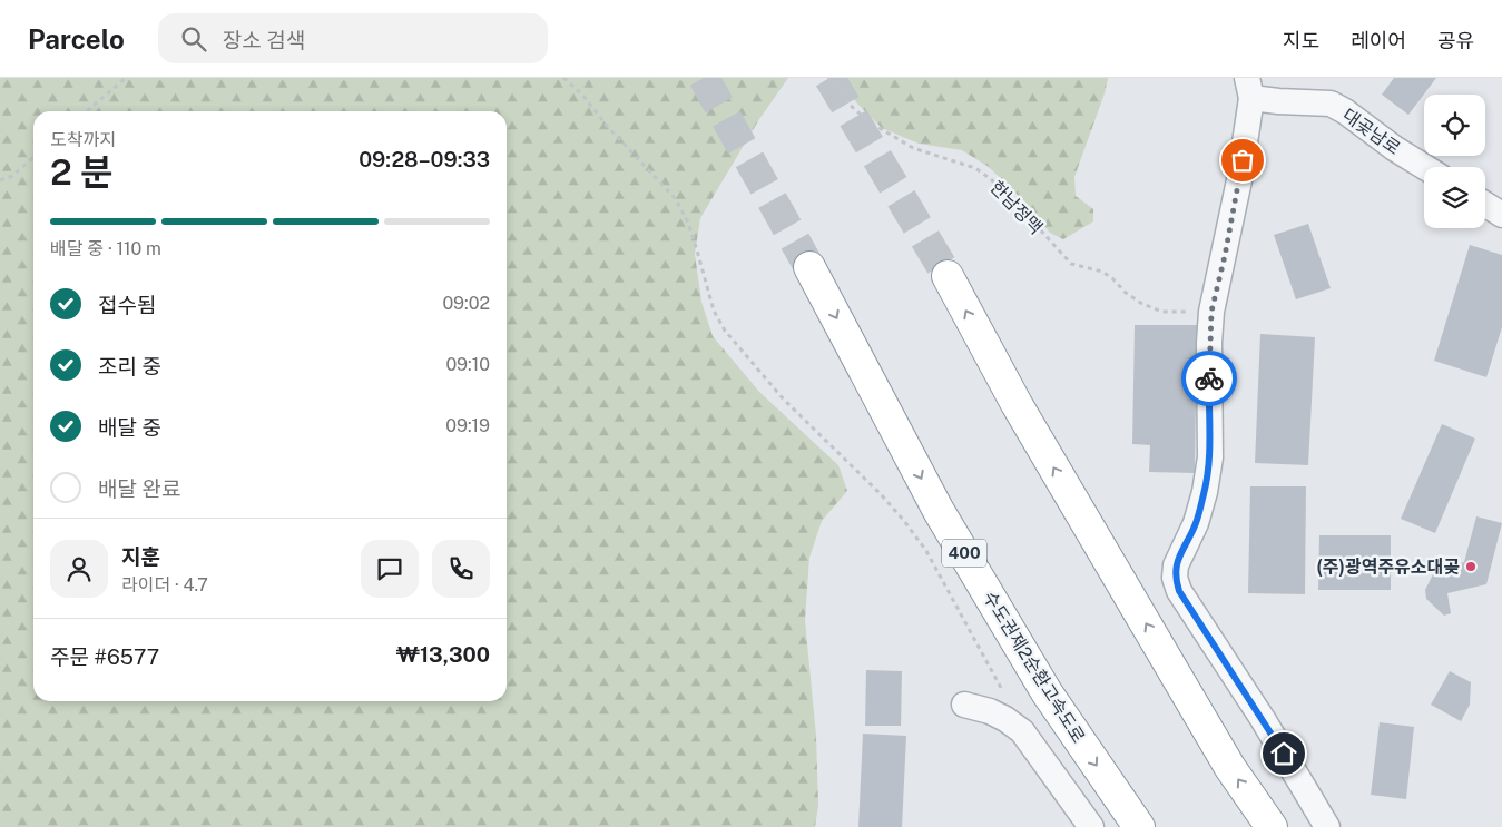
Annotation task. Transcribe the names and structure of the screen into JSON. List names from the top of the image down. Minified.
{"streets":{"highway":["400","수도권제2순환고속도로"],"lane":["대곶남로"],"path":["한남정맥"]},"places":["(주)광역주유소대곶"],"page":{"header":"Parcelo","search":"장소 검색","nav":["지도","레이어","공유"],"heading":["2 분","도착까지","09:28–09:33"],"panel":["지훈","라이더 · 4.7","주문 #6577","₩13,300"],"bar":"배달 중 · 110 m","list":[["접수됨","09:02"],["조리 중","09:10"],["배달 중","09:19"],"배달 완료"]}}
